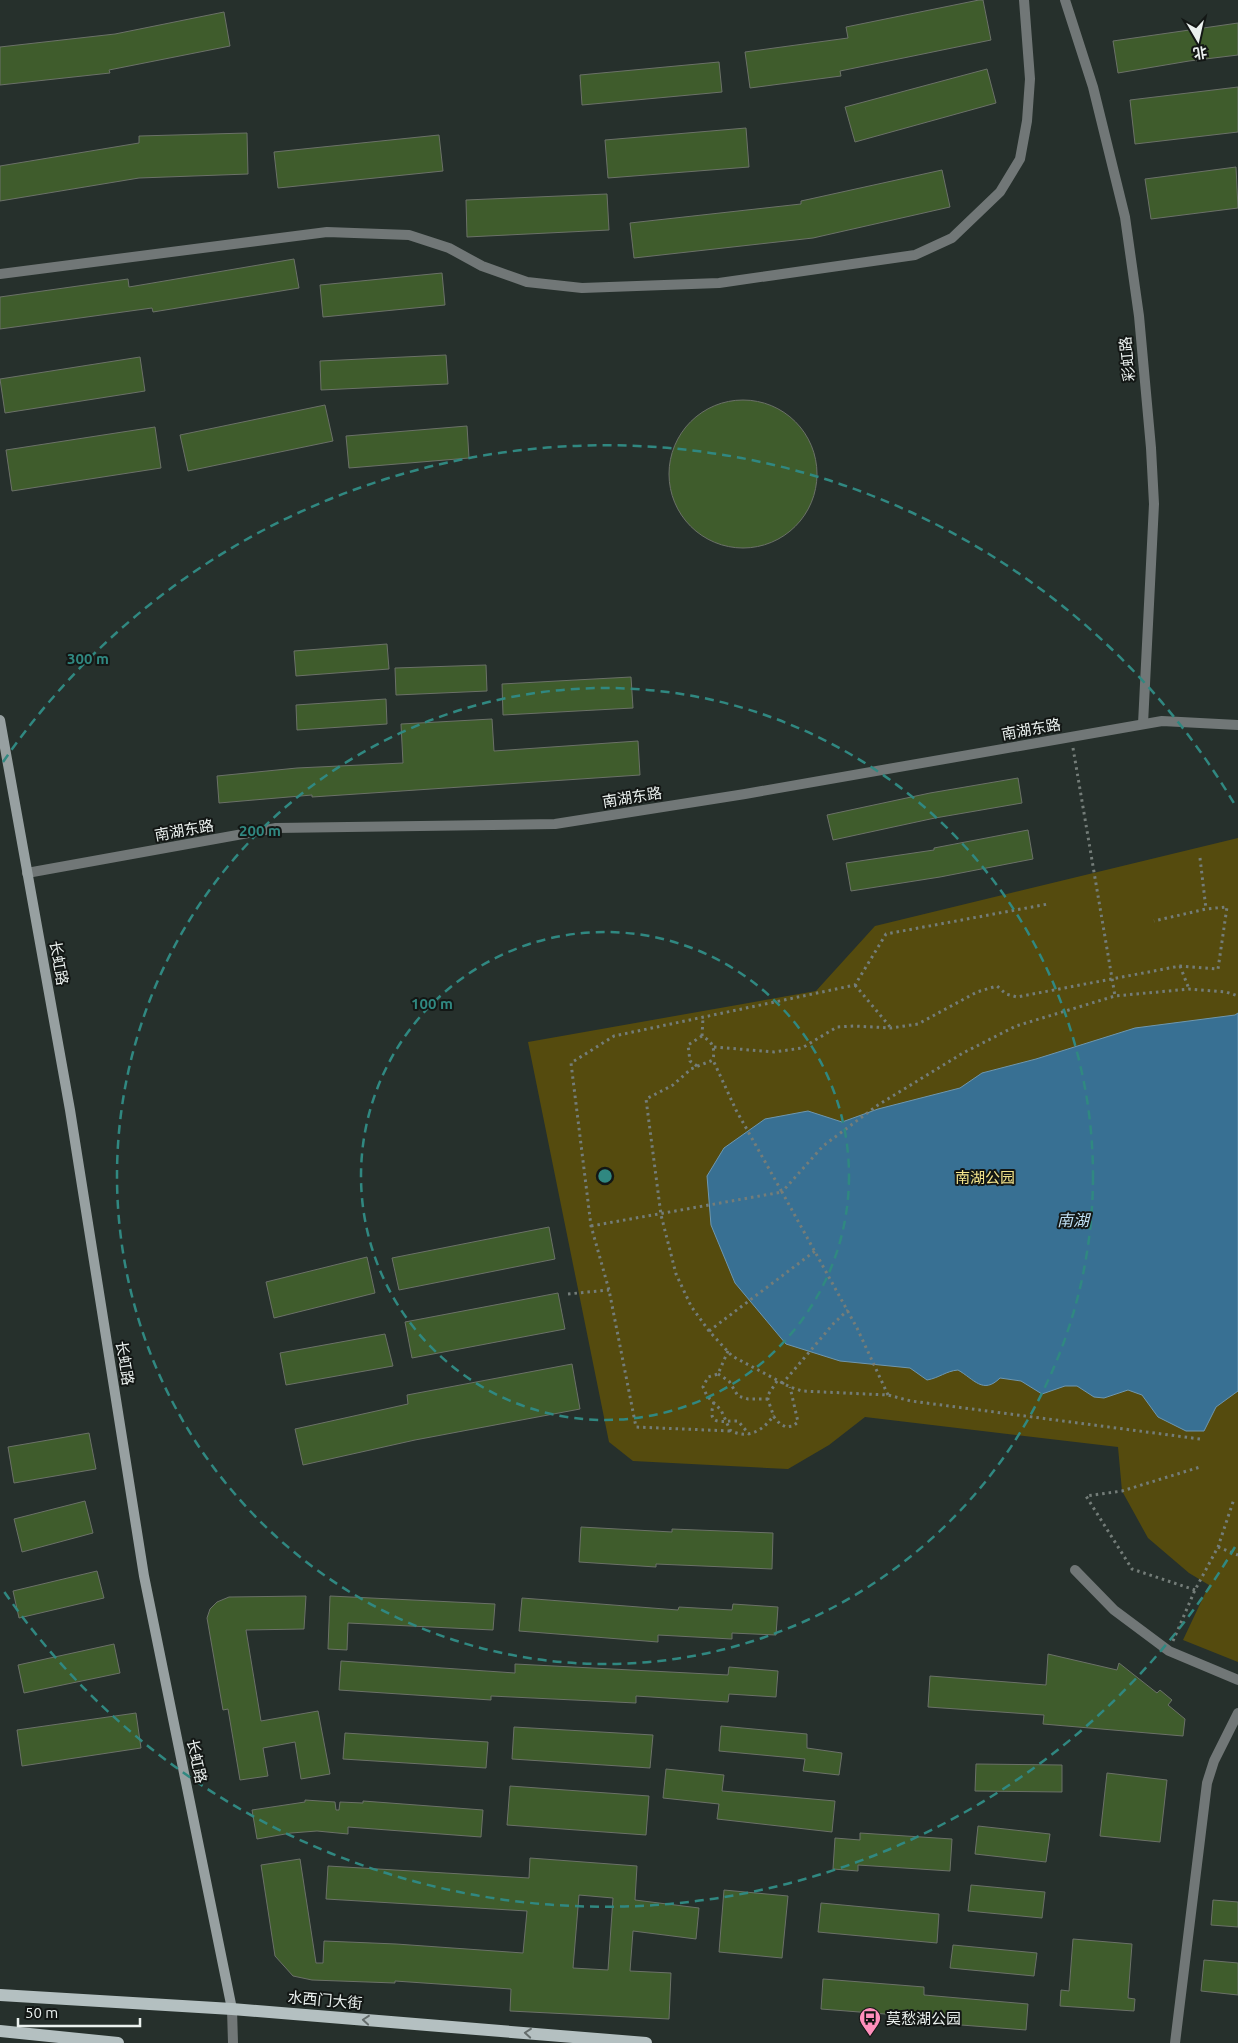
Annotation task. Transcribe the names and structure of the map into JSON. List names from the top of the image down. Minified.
{"streets":{"main road":["长虹路","水西门大街"],"street":["彩虹路","南湖东路"]},"crossings":[["彩虹路","南湖东路"],["南湖东路","长虹路"],["长虹路","水西门大街"]],"one_way":["水西门大街"],"water":["南湖"],"parks":["南湖公园"],"places":{"bus stop":["莫愁湖公园"]},"scale_bar":"50 m","north":"bottom","rings":["300 m","200 m","100 m"]}
